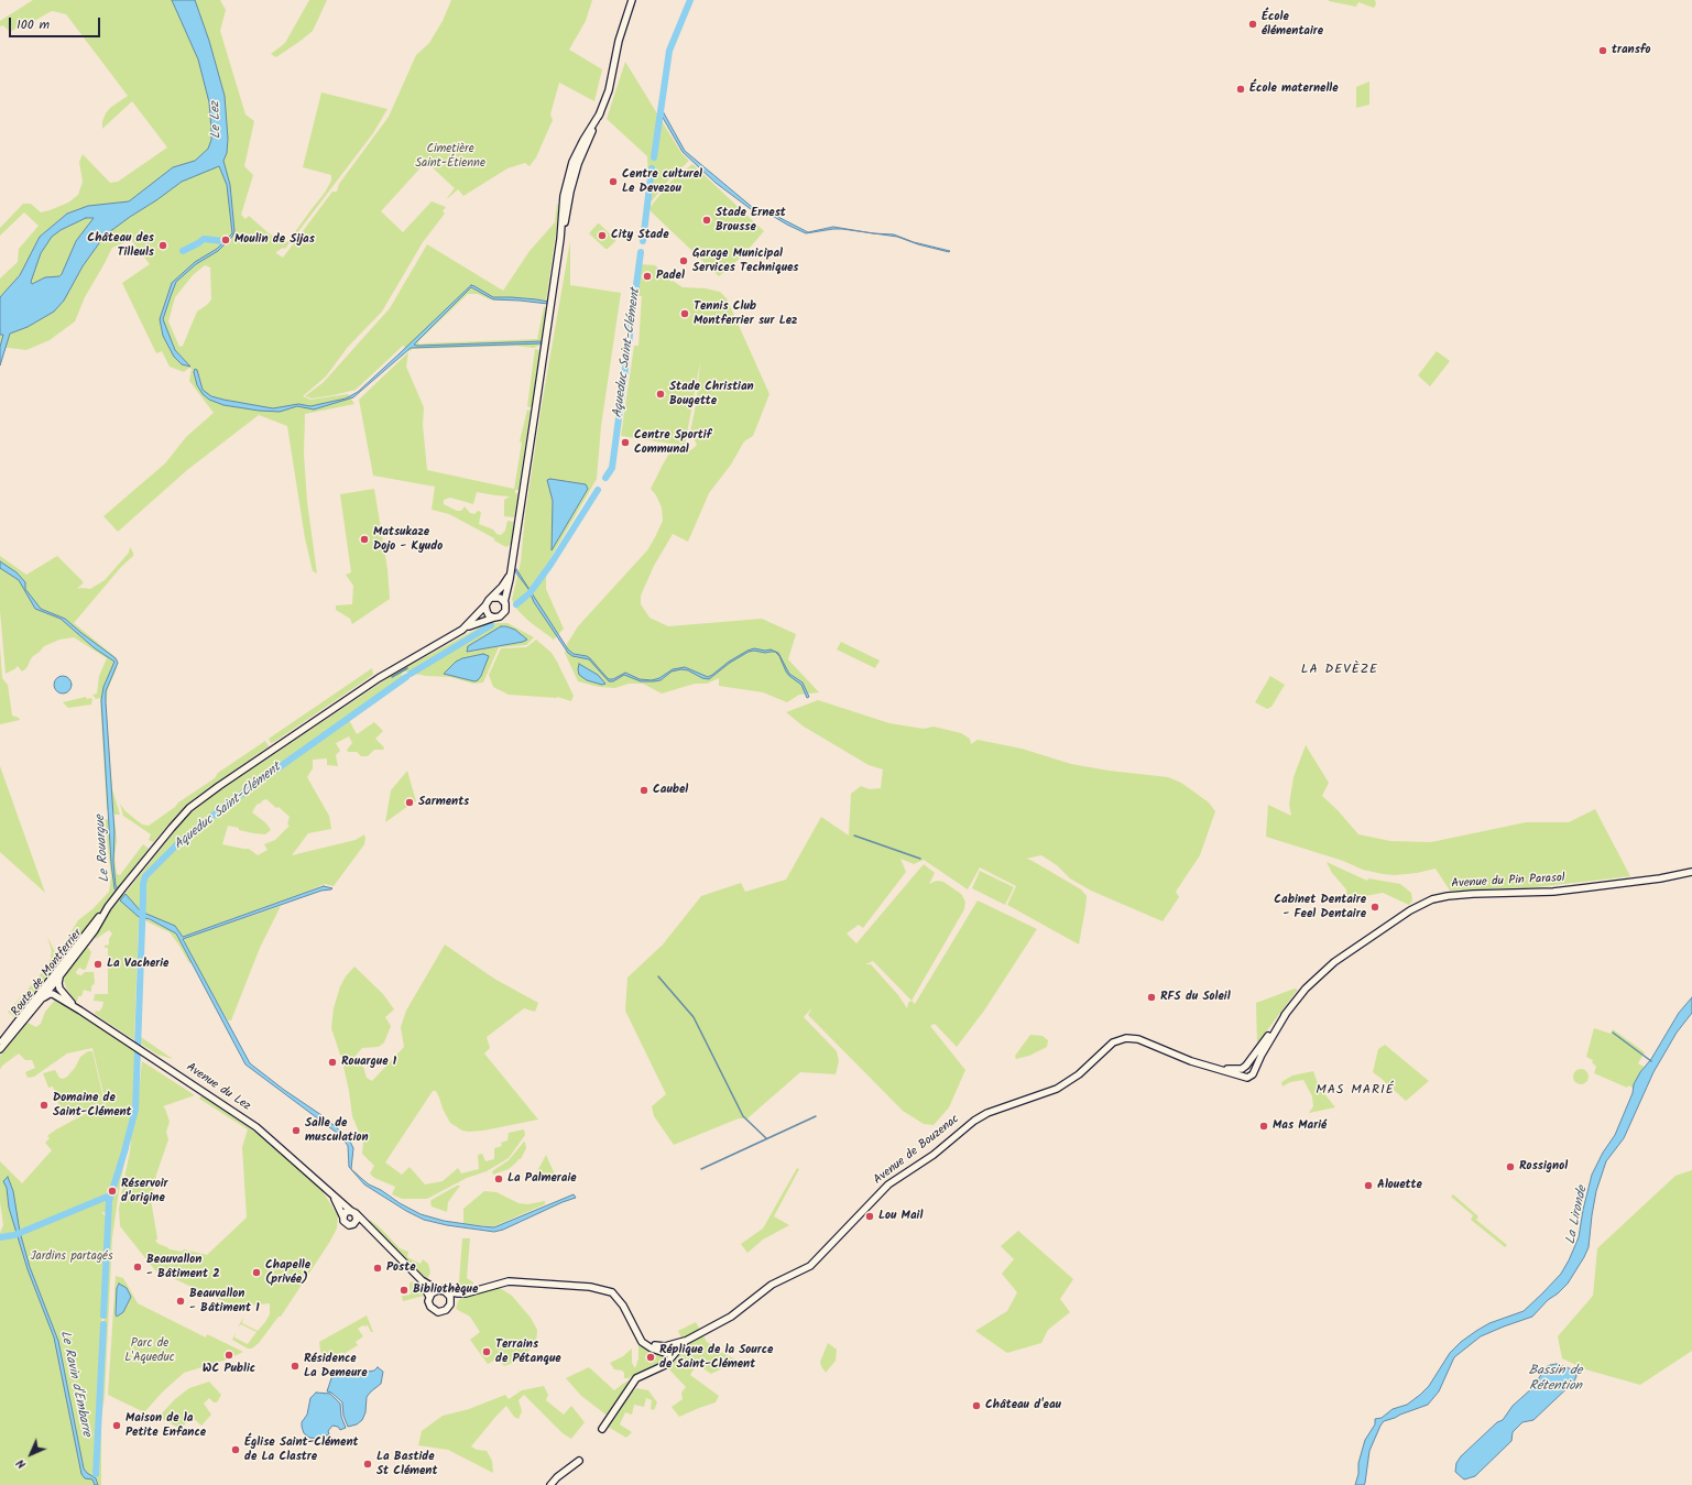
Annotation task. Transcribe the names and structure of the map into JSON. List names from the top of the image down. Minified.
{"streets":{"street":["Avenue du Pin Parasol","Route de Montferrier","Avenue du Lez","Avenue de Bouzenac"]},"crossings":[["Avenue du Pin Parasol","Avenue de Bouzenac"],["Route de Montferrier","Avenue du Lez"]],"districts":["LA DEVÈZE","MAS MARIÉ"],"water":["Le Lez","Aqueduc Saint-Clément","Le Rouargue","La Lironde","Bassin de Rétention","Le Ravin d'Embarre"],"parks":["Cimetière Saint-Étienne","Jardins partagés","Parc de L'Aqueduc"],"places":["École élémentaire","transfo","École maternelle","Centre culturel Le Devezou","Stade Ernest Brousse","City Stade","Moulin de Sijas","Château des Tilleuls","Garage Municipal Services Techniques","Padel","Tennis Club Montferrier sur Lez","Stade Christian Bougette","Centre Sportif Communal","Matsukaze Dojo - Kyudo","Caubel","Sarments","Cabinet Dentaire - Feel Dentaire","La Vacherie","RFS du Soleil","Rouargue 1","Domaine de Saint-Clément","Mas Marié","Salle de musculation","Rossignol","La Palmeraie","Alouette","Réservoir d'origine","Lou Mail","Beauvallon - Bâtiment 2","Poste","Chapelle (privée)","Bibliothèque","Beauvallon - Bâtiment 1","Terrains de Pétanque","WC Public","Réplique de la Source de Saint-Clément","Résidence La Demeure","Château d'eau","Maison de la Petite Enfance","Église Saint-Clément de La Clastre","La Bastide St Clément"],"scale_bar":"100 m","north":"bottom left"}
